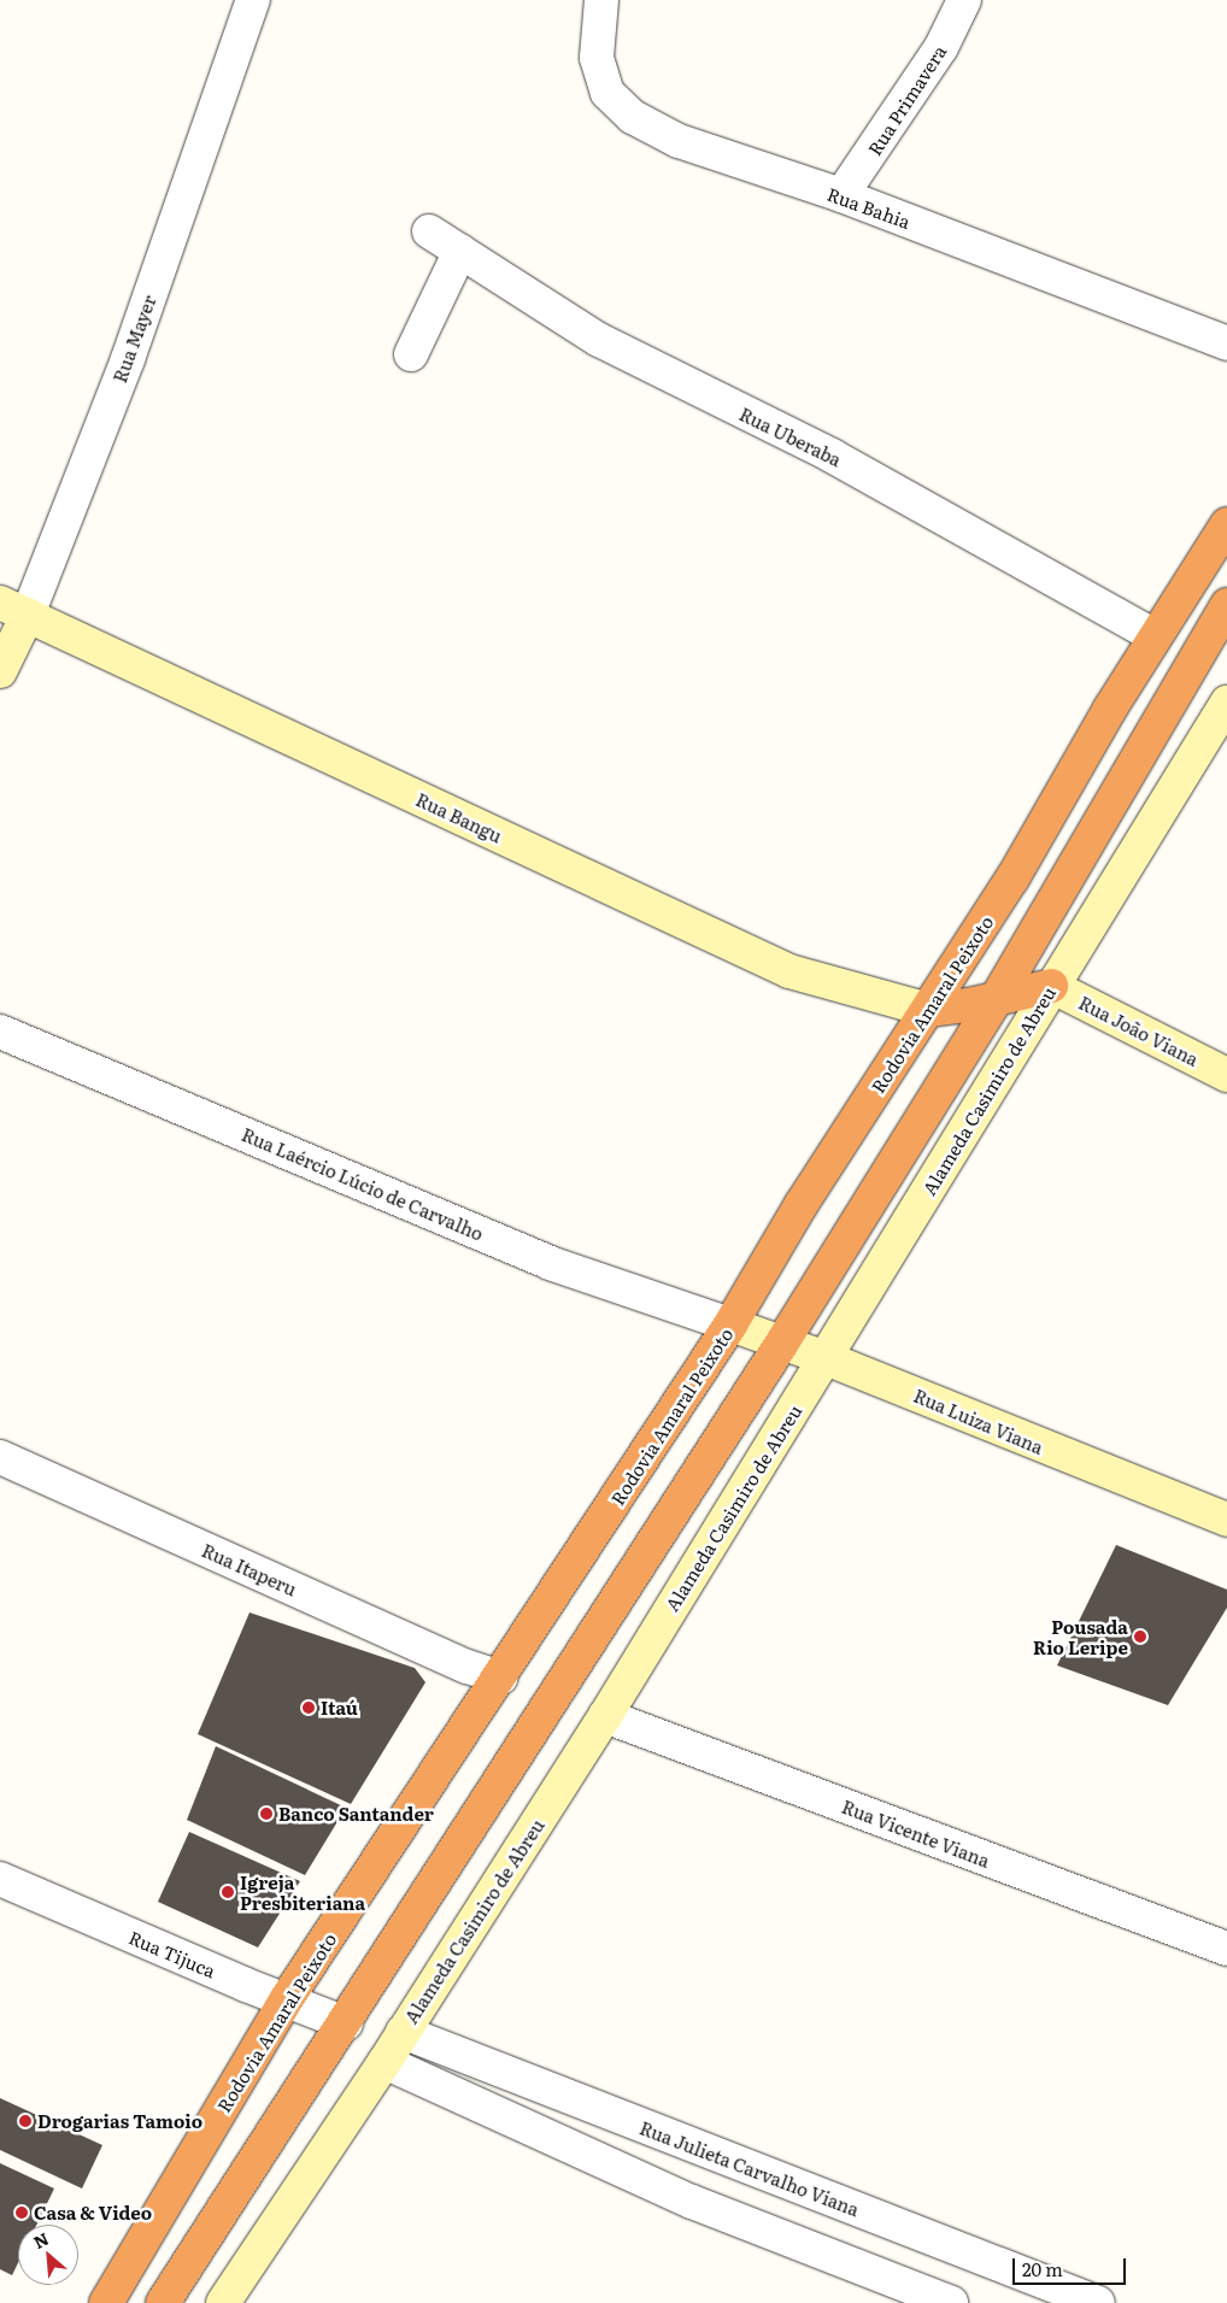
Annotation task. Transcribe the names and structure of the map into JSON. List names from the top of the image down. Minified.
{"streets":{"highway":["Rodovia Amaral Peixoto"],"main road":["Rua Mayer","Rua Bangu","Rua João Viana","Alameda Casimiro de Abreu","Rua Luiza Viana"],"street":["Rua Primavera","Rua Bahia","Rua Uberaba","Rua Laércio Lúcio de Carvalho","Rua Itaperu","Rua Vicente Viana","Rua Tijuca","Rua Julieta Carvalho Viana"]},"crossings":[["Rua Primavera","Rua Bahia"],["Rua Mayer","Rua Bangu"],["Rua Uberaba","Rodovia Amaral Peixoto"],["Rua Bangu","Rodovia Amaral Peixoto"],["Rodovia Amaral Peixoto","Rua Laércio Lúcio de Carvalho"],["Rodovia Amaral Peixoto","Rua Luiza Viana"],["Rodovia Amaral Peixoto","Rua Itaperu"],["Rodovia Amaral Peixoto","Rua Tijuca"],["Rua João Viana","Alameda Casimiro de Abreu"],["Alameda Casimiro de Abreu","Rua Luiza Viana"],["Alameda Casimiro de Abreu","Rua Vicente Viana"],["Alameda Casimiro de Abreu","Rua Julieta Carvalho Viana"],["Rua Laércio Lúcio de Carvalho","Rua Luiza Viana"]],"places":["Pousada Rio Leripe","Itaú","Banco Santander","Igreja Presbiteriana","Drogarias Tamoio","Casa & Video"],"scale_bar":"20 m","north":"top left"}
